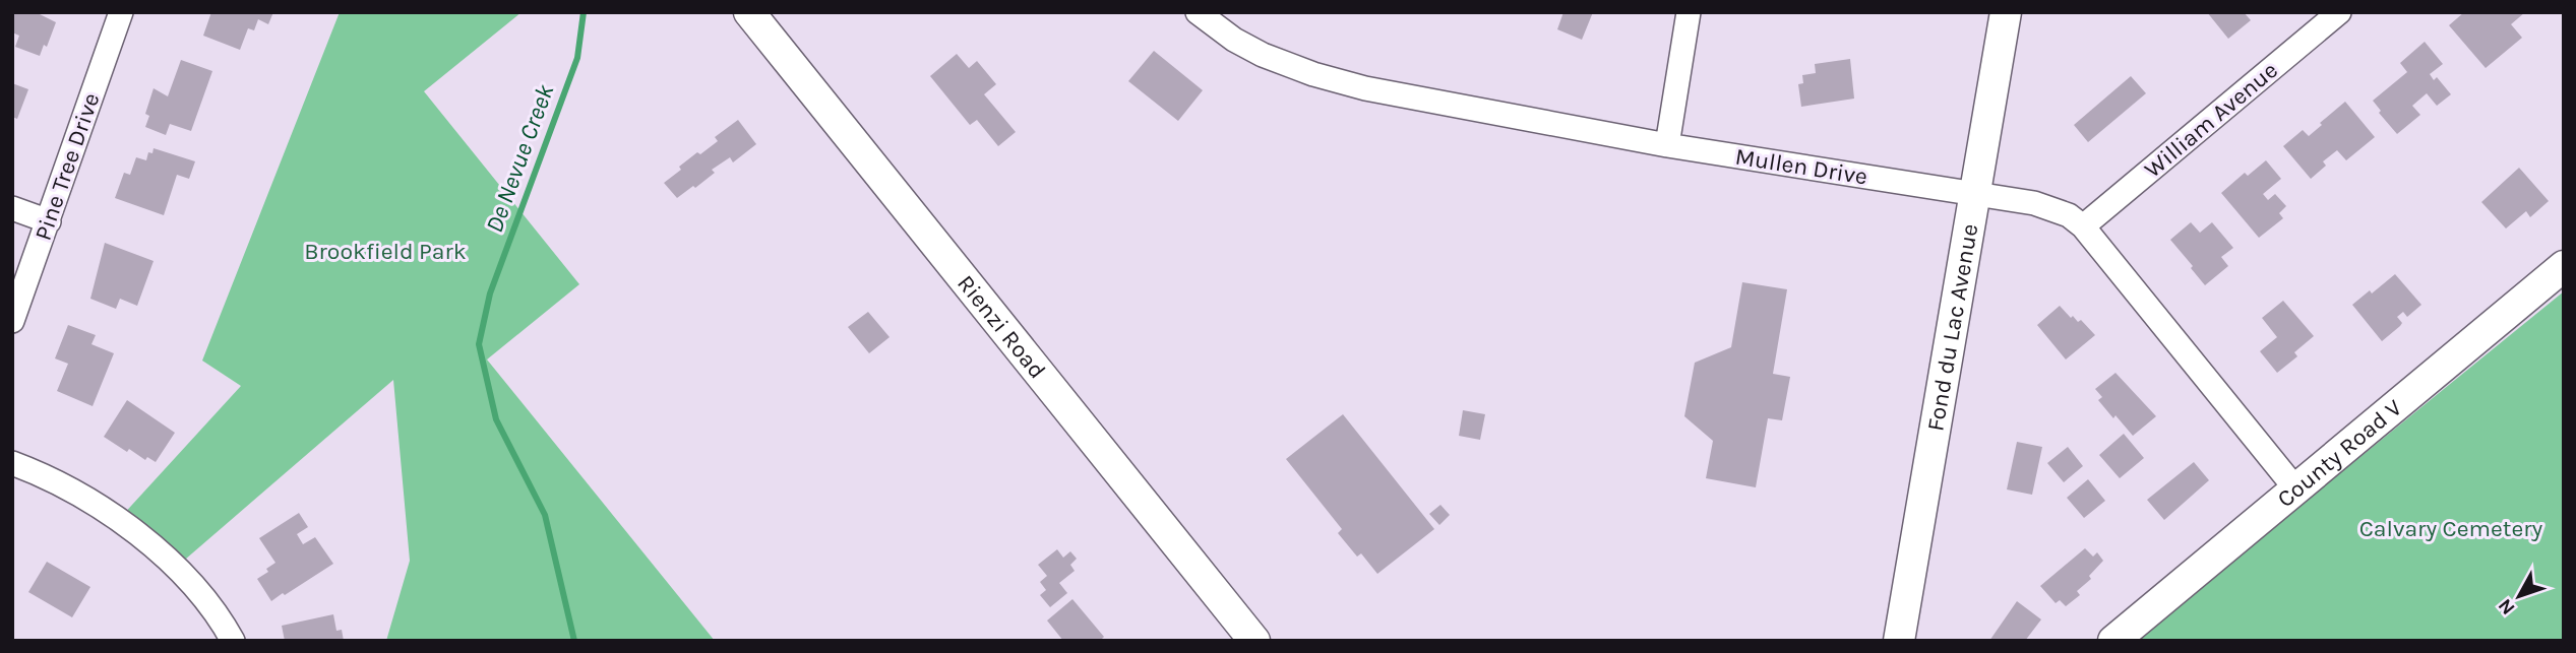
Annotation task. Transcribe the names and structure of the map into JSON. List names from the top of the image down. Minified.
{"streets":{"main road":["Fond du Lac Avenue","Rienzi Road","County Road V"],"street":["William Avenue","Pine Tree Drive","Mullen Drive"]},"crossings":[["William Avenue","Mullen Drive"],["Mullen Drive","Fond du Lac Avenue"],["Mullen Drive","County Road V"]],"water":["De Nevue Creek"],"parks":["Brookfield Park","Calvary Cemetery"],"north":"bottom left"}
